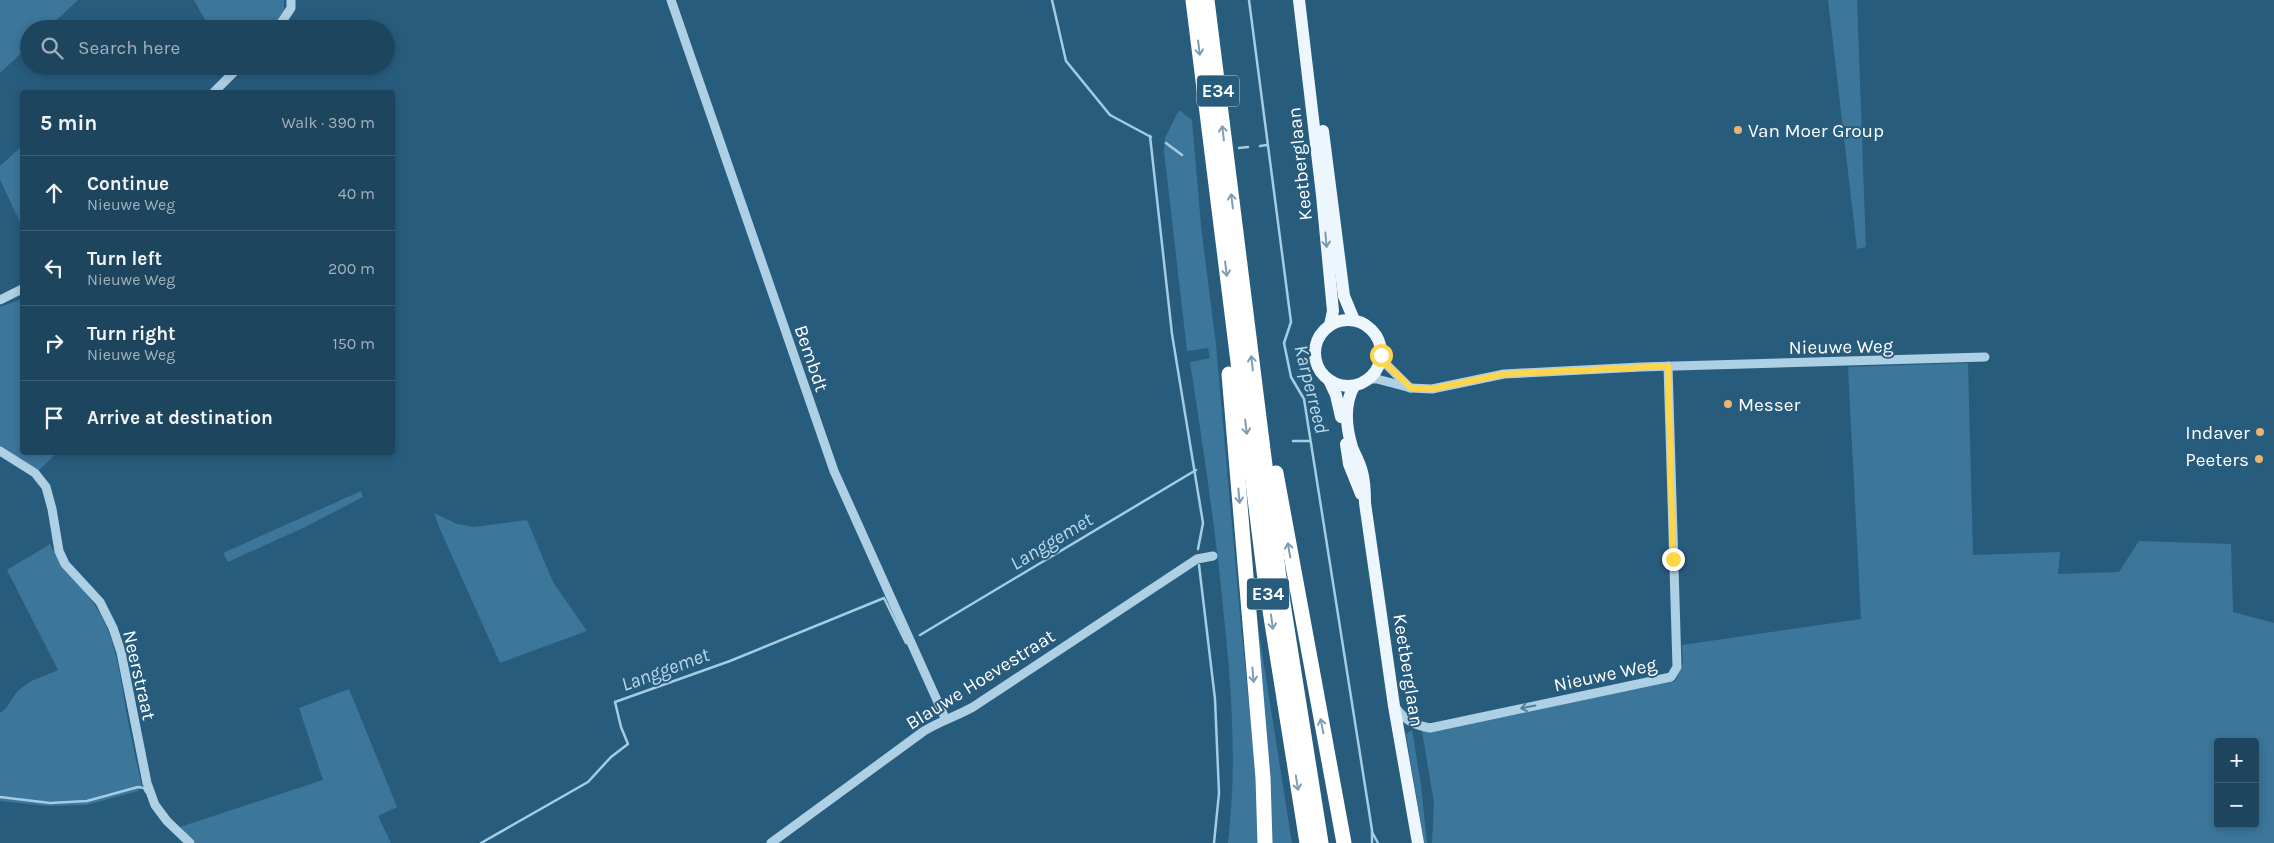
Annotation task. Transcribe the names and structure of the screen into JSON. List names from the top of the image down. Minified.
{"streets":{"highway":["E34"],"main road":["Keetberglaan"],"street":["Nieuwe Weg","Bembdt","Neerstraat","Blauwe Hoevestraat"]},"crossings":[["Keetberglaan","Nieuwe Weg"],["Bembdt","Blauwe Hoevestraat"]],"water":["Karperreed","Langgemet"],"places":["Van Moer Group","Messer","Indaver","Peeters"],"page":{"search":"Search here","heading":["5 min","Walk · 390 m"],"list":[["Continue","Nieuwe Weg","40 m"],["Turn left","Nieuwe Weg","200 m"],["Turn right","Nieuwe Weg","150 m"],"Arrive at destination"],"map_buttons":["+","−"]}}
